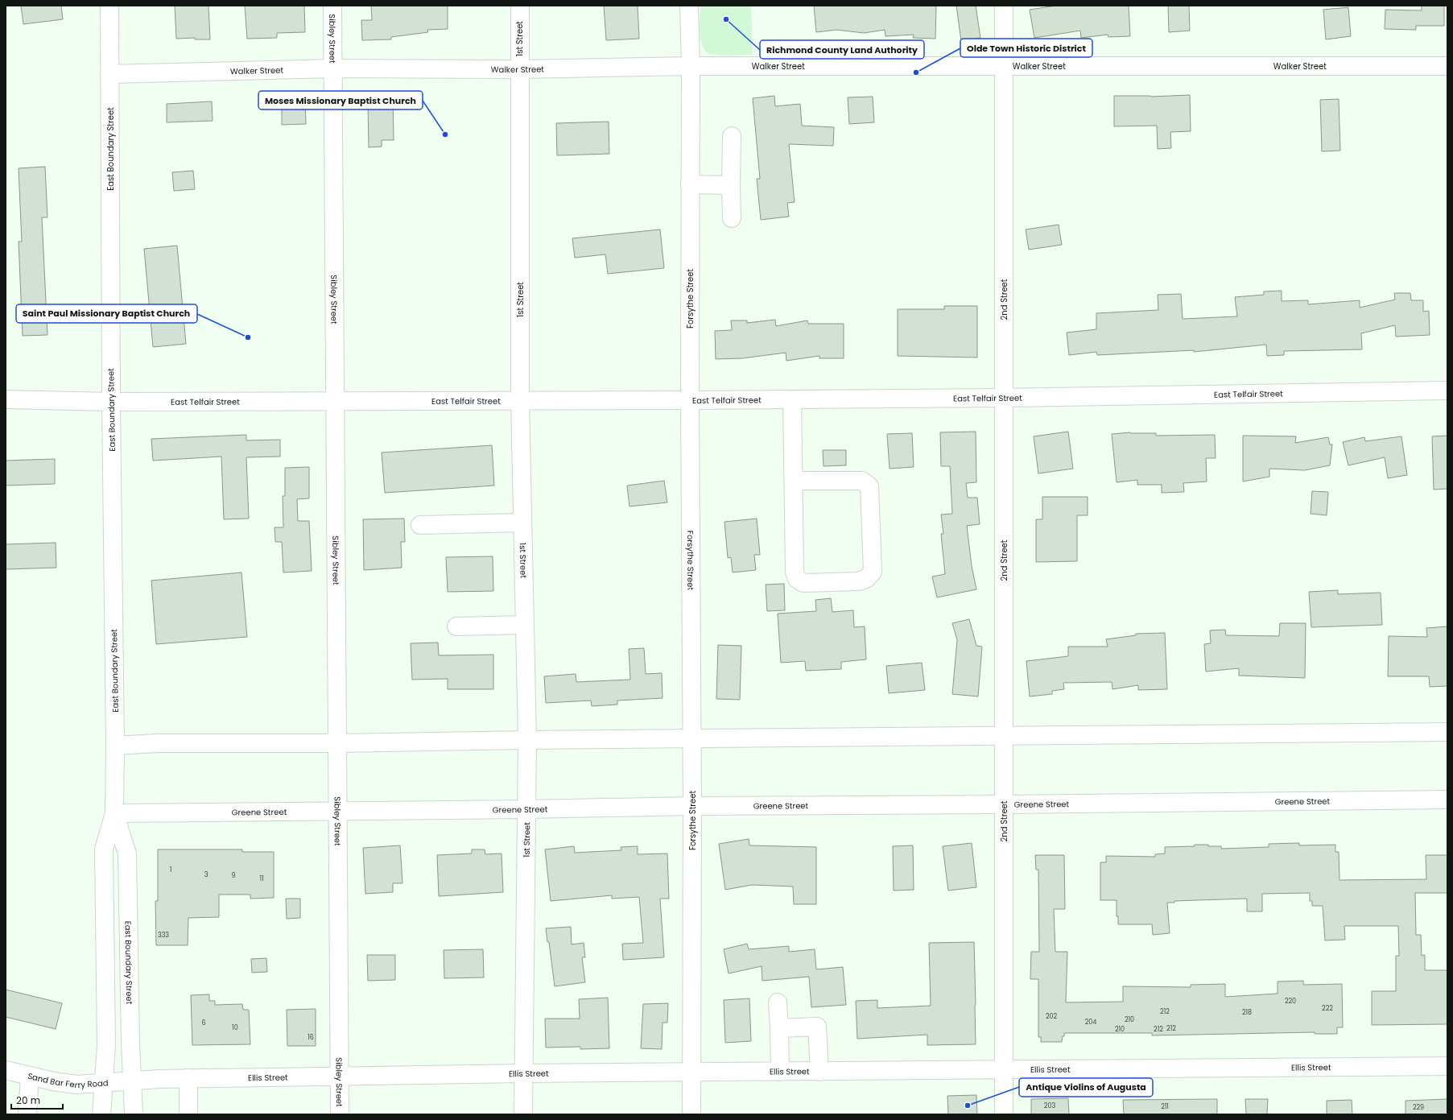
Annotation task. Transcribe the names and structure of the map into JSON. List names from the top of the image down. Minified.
{"streets":{"street":["Sibley Street","1st Street","Walker Street","East Boundary Street","Forsythe Street","2nd Street","East Telfair Street","Greene Street","Ellis Street","Sand Bar Ferry Road"]},"crossings":[["Sibley Street","Walker Street"],["Sibley Street","East Telfair Street"],["Sibley Street","Greene Street"],["Sibley Street","Ellis Street"],["1st Street","Walker Street"],["1st Street","East Telfair Street"],["1st Street","Greene Street"],["1st Street","Ellis Street"],["Walker Street","East Boundary Street"],["Walker Street","Forsythe Street"],["Walker Street","2nd Street"],["East Boundary Street","East Telfair Street"],["East Boundary Street","Greene Street"],["East Boundary Street","Ellis Street"],["East Boundary Street","Sand Bar Ferry Road"],["Forsythe Street","East Telfair Street"],["Forsythe Street","Greene Street"],["Forsythe Street","Ellis Street"],["2nd Street","East Telfair Street"],["2nd Street","Greene Street"],["2nd Street","Ellis Street"],["Ellis Street","Sand Bar Ferry Road"]],"places":["Richmond County Land Authority","Olde Town Historic District","Moses Missionary Baptist Church","Saint Paul Missionary Baptist Church","Antique Violins of Augusta"],"house_numbers":["1","3","9","11","333","220","222","212","218","202","210","204","6","10","212","210","212","16","203","211","229"],"scale_bar":"20 m"}
